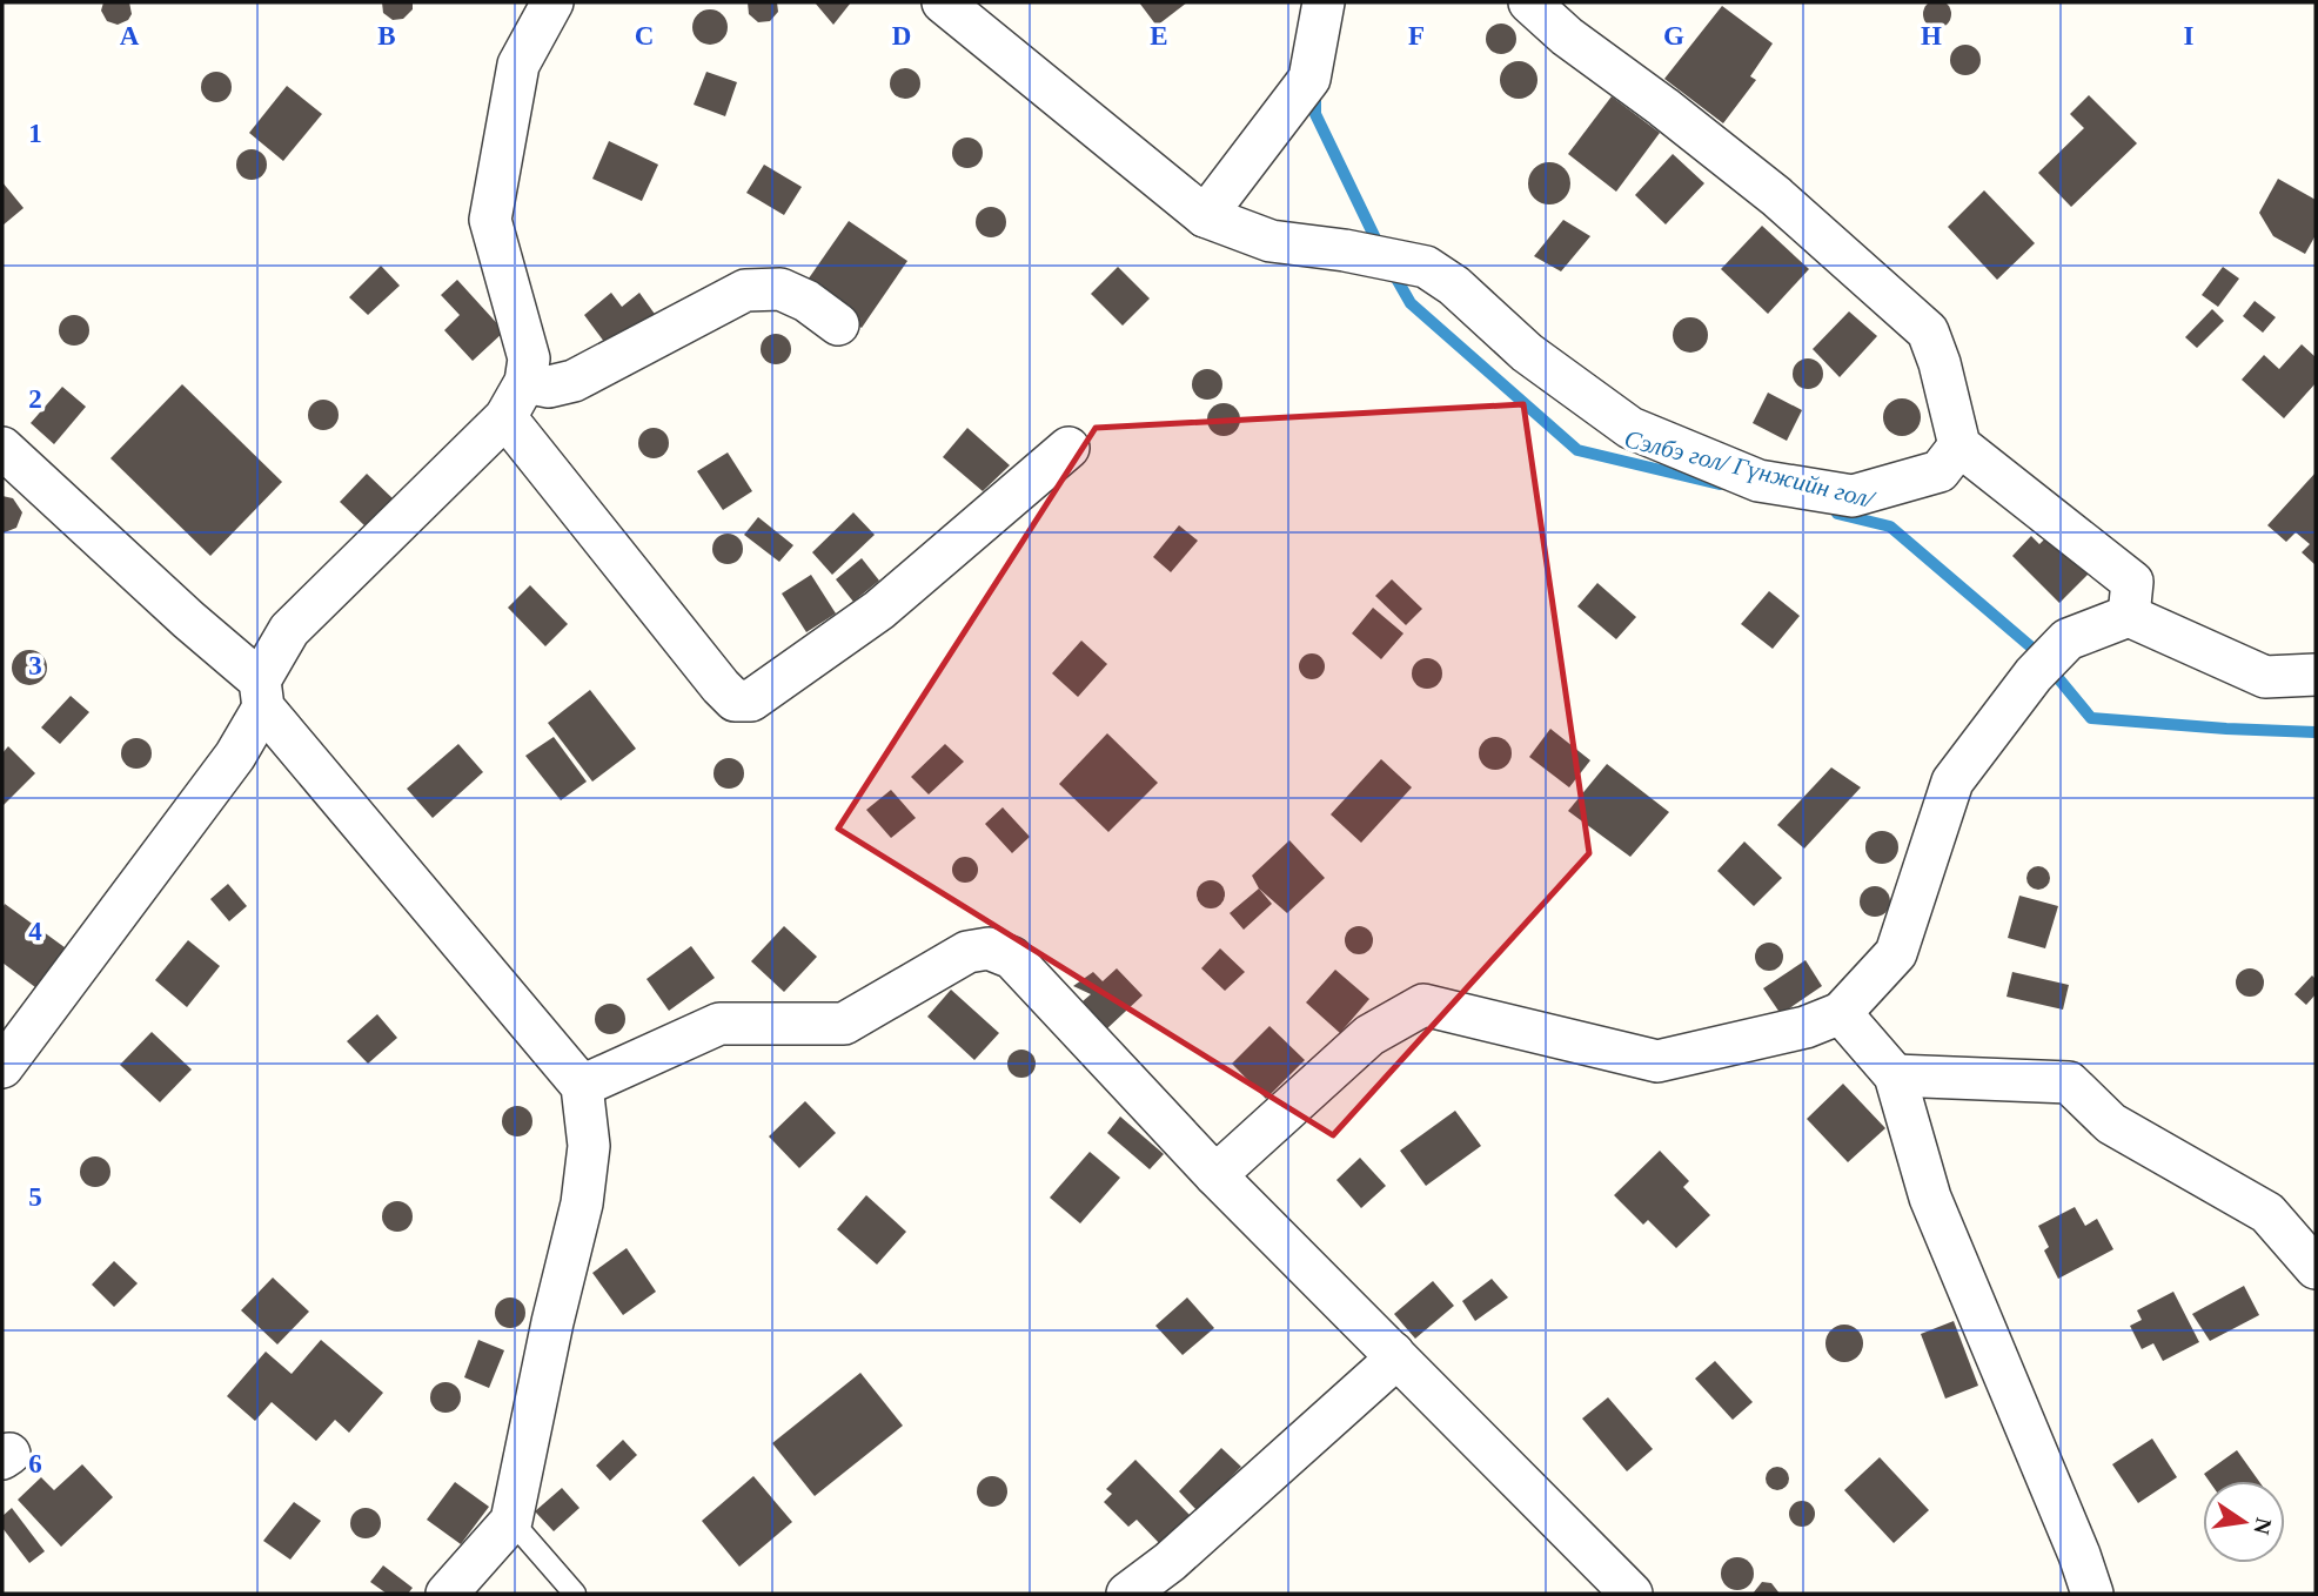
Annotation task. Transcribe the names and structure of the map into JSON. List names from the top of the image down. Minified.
{"water":["Сэлбэ гол/ Гүнжийн гол/"],"north":"right","grid":{"columns":["A","B","C","D","E","F","G","H","I"],"rows":["1","2","3","4","5","6"]}}
